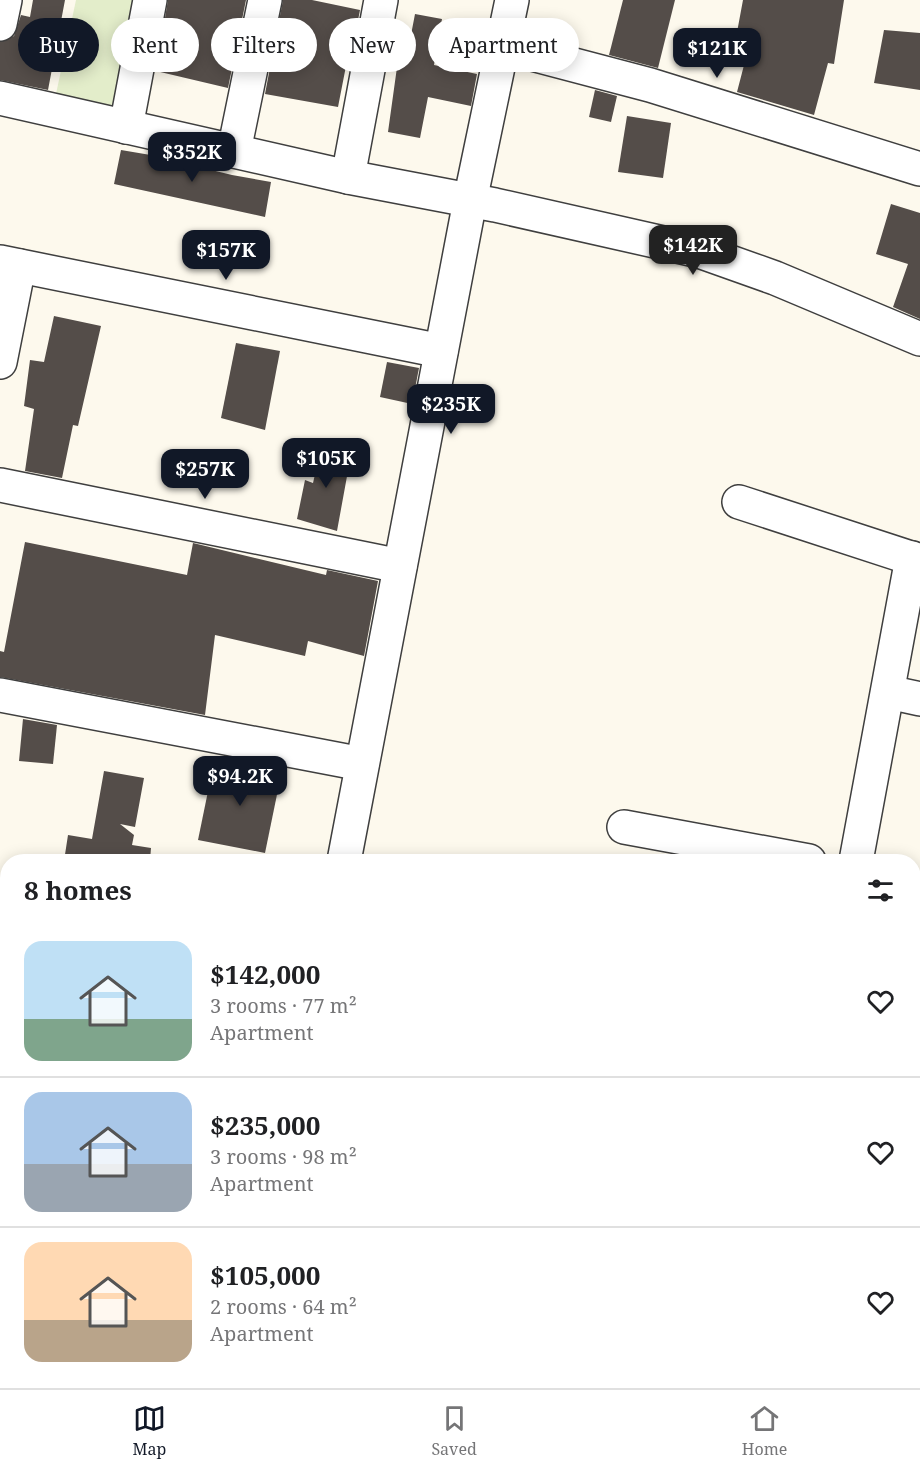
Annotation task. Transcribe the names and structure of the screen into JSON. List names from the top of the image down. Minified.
{"page":{"chip":["Buy","Rent","Filters","New","Apartment"],"price":["$121K","$352K","$142K","$157K","$235K","$105K","$257K","$94.2K"],"heading":"8 homes","list":[{"name":"$142,000","note":"3 rooms · 77 m² · Apartment"},{"name":"$235,000","note":"3 rooms · 98 m² · Apartment"},{"name":"$105,000","note":"2 rooms · 64 m² · Apartment"}],"tabs":["Map","Saved","Home"]}}
